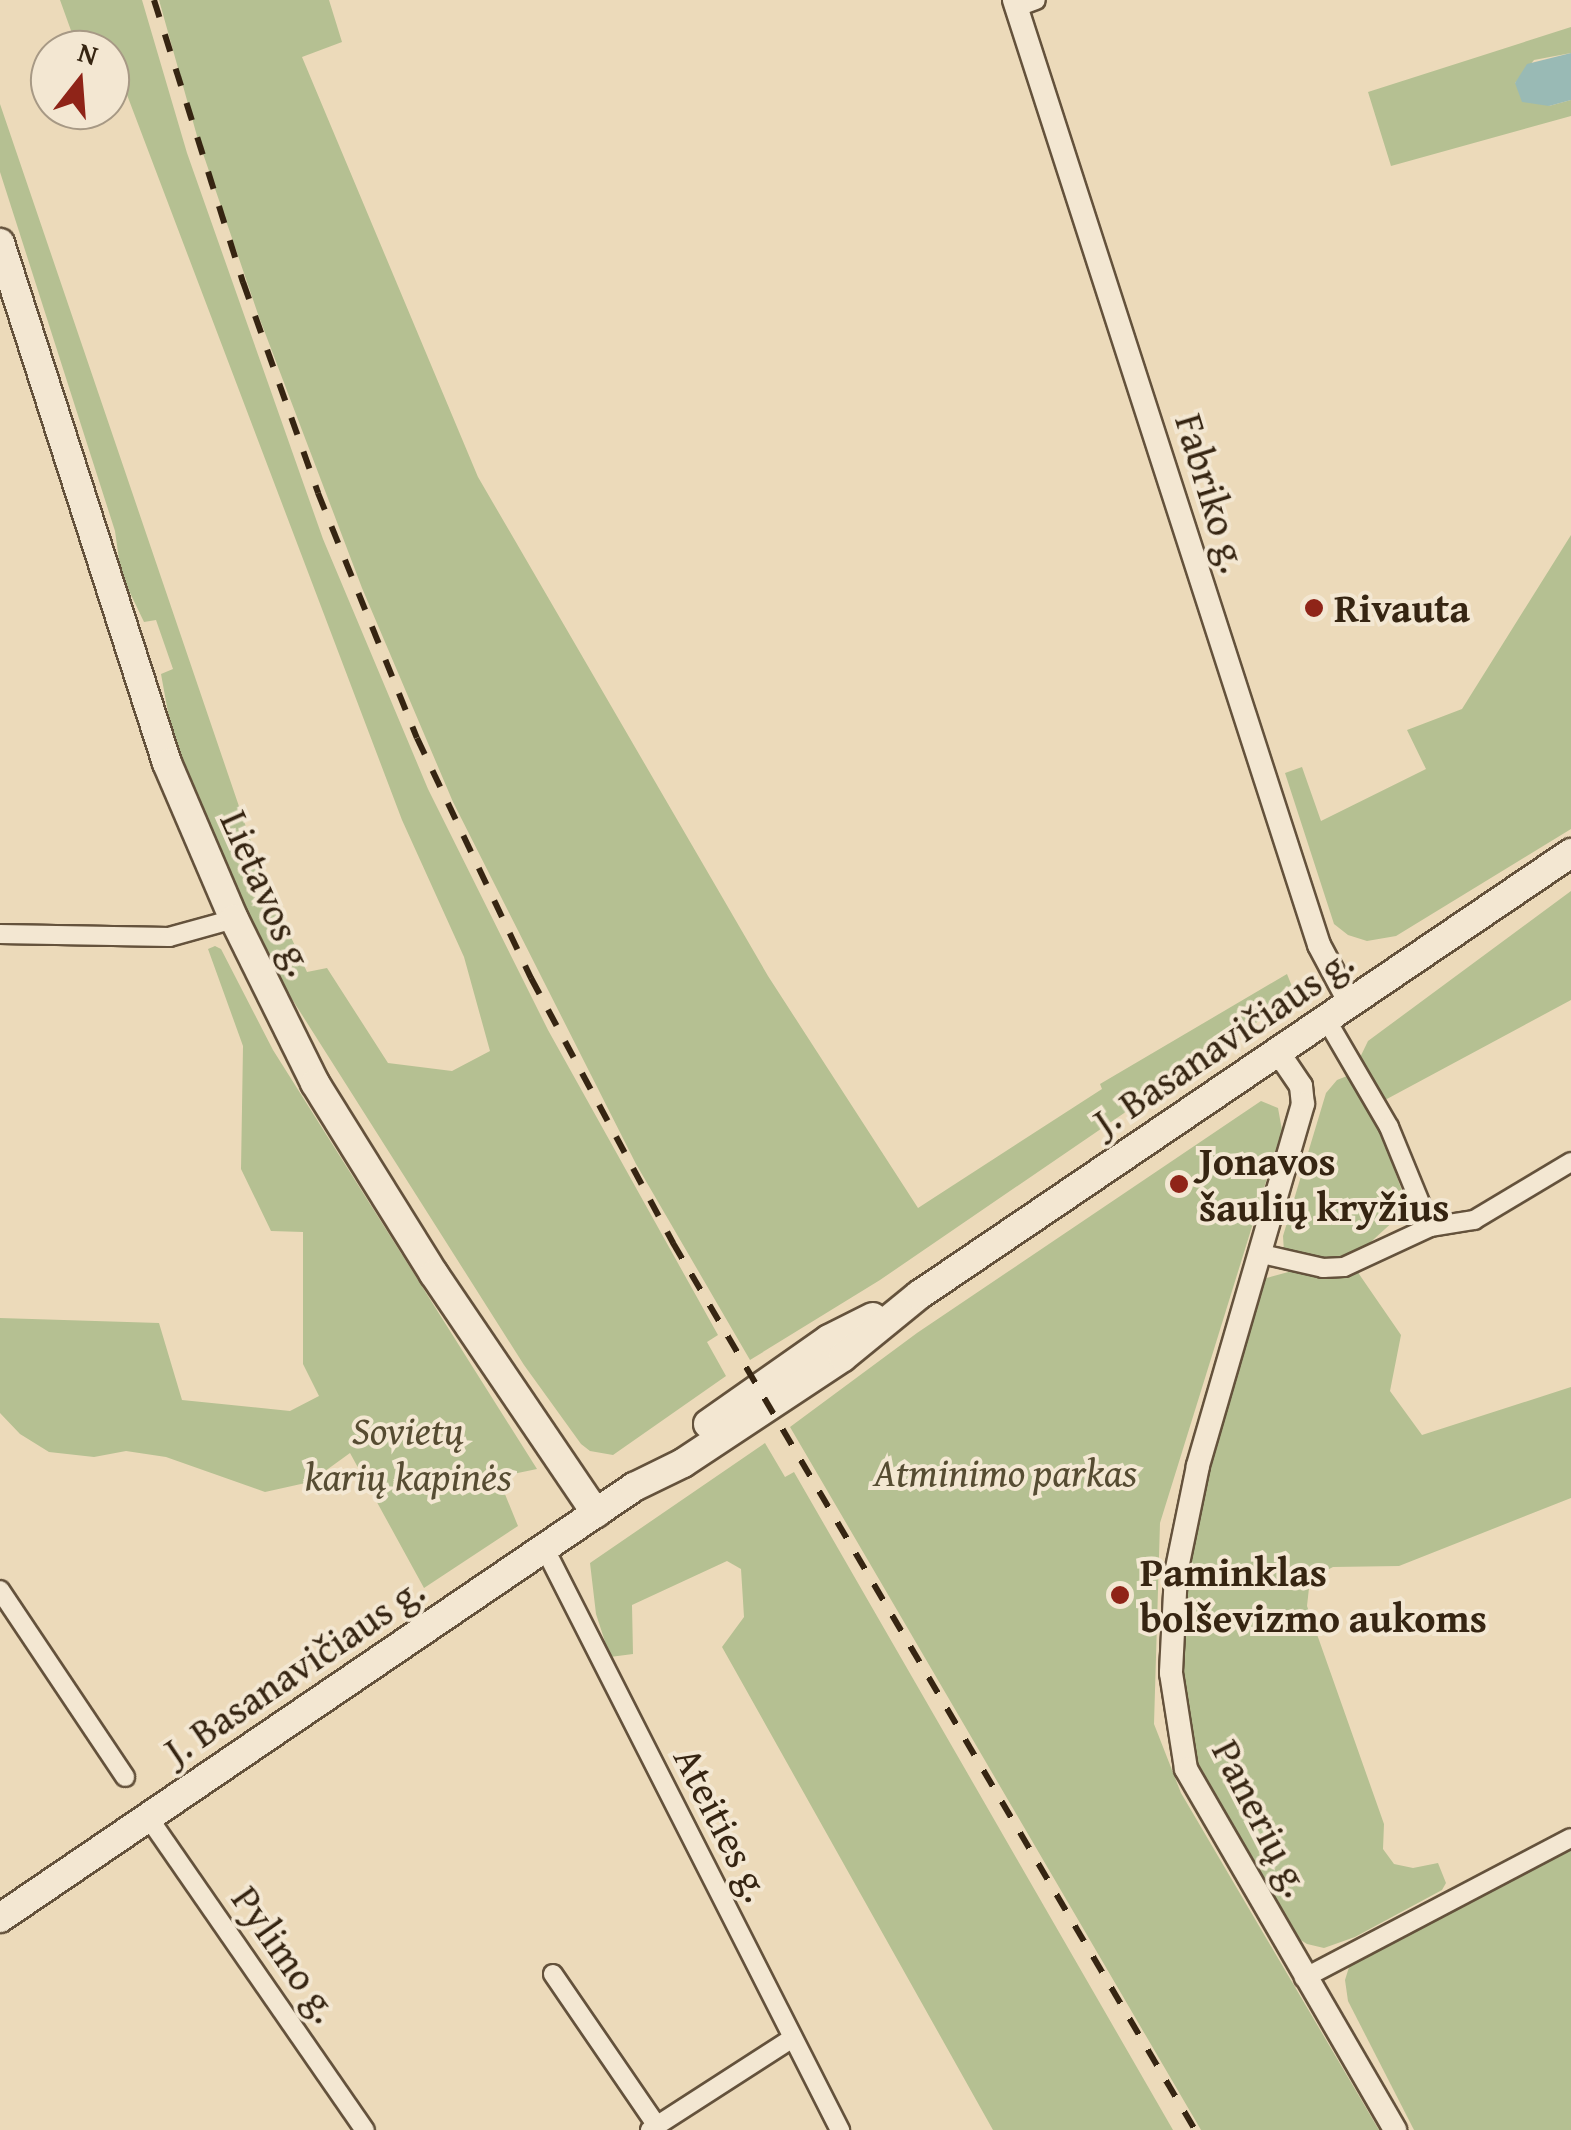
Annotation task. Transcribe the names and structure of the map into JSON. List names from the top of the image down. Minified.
{"streets":{"main road":["Lietavos g.","J. Basanavičiaus g."],"street":["Fabriko g.","Panerių g.","Ateities g.","Pylimo g."]},"crossings":[["Fabriko g.","J. Basanavičiaus g."],["Lietavos g.","J. Basanavičiaus g."],["J. Basanavičiaus g.","Panerių g."],["J. Basanavičiaus g.","Ateities g."],["J. Basanavičiaus g.","Pylimo g."]],"parks":["Sovietų karių kapinės","Atminimo parkas"],"places":["Rivauta","Jonavos šaulių kryžius","Paminklas bolševizmo aukoms"],"north":"top"}
